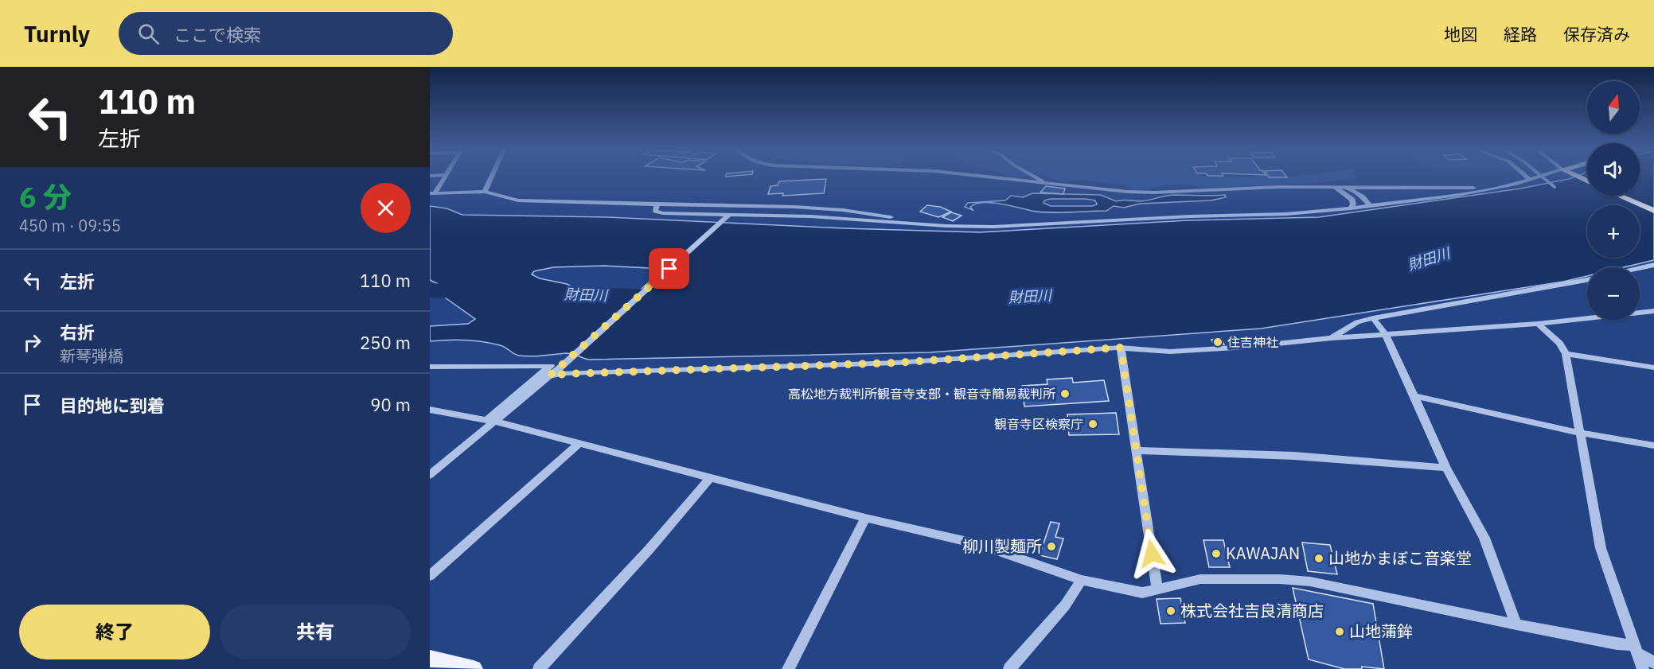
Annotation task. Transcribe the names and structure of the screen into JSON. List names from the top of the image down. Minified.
{"water":["財田川"],"places":["住吉神社","高松地方裁判所観音寺支部・観音寺簡易裁判所","観音寺区検察庁","柳川製麺所","KAWAJAN","山地かまぼこ音楽堂","株式会社吉良清商店","山地蒲鉾"],"north":"top","page":{"header":"Turnly","search":"ここで検索","nav":["地図","経路","保存済み"],"turn":["110 m","左折"],"map_buttons":["+","−"],"heading":["6 分","450 m · 09:55"],"list":[{"name":"左折","value":"110 m"},{"name":"右折","note":"新琴弾橋","value":"250 m"},{"name":"目的地に到着","value":"90 m"}],"buttons":["終了","共有"]}}
